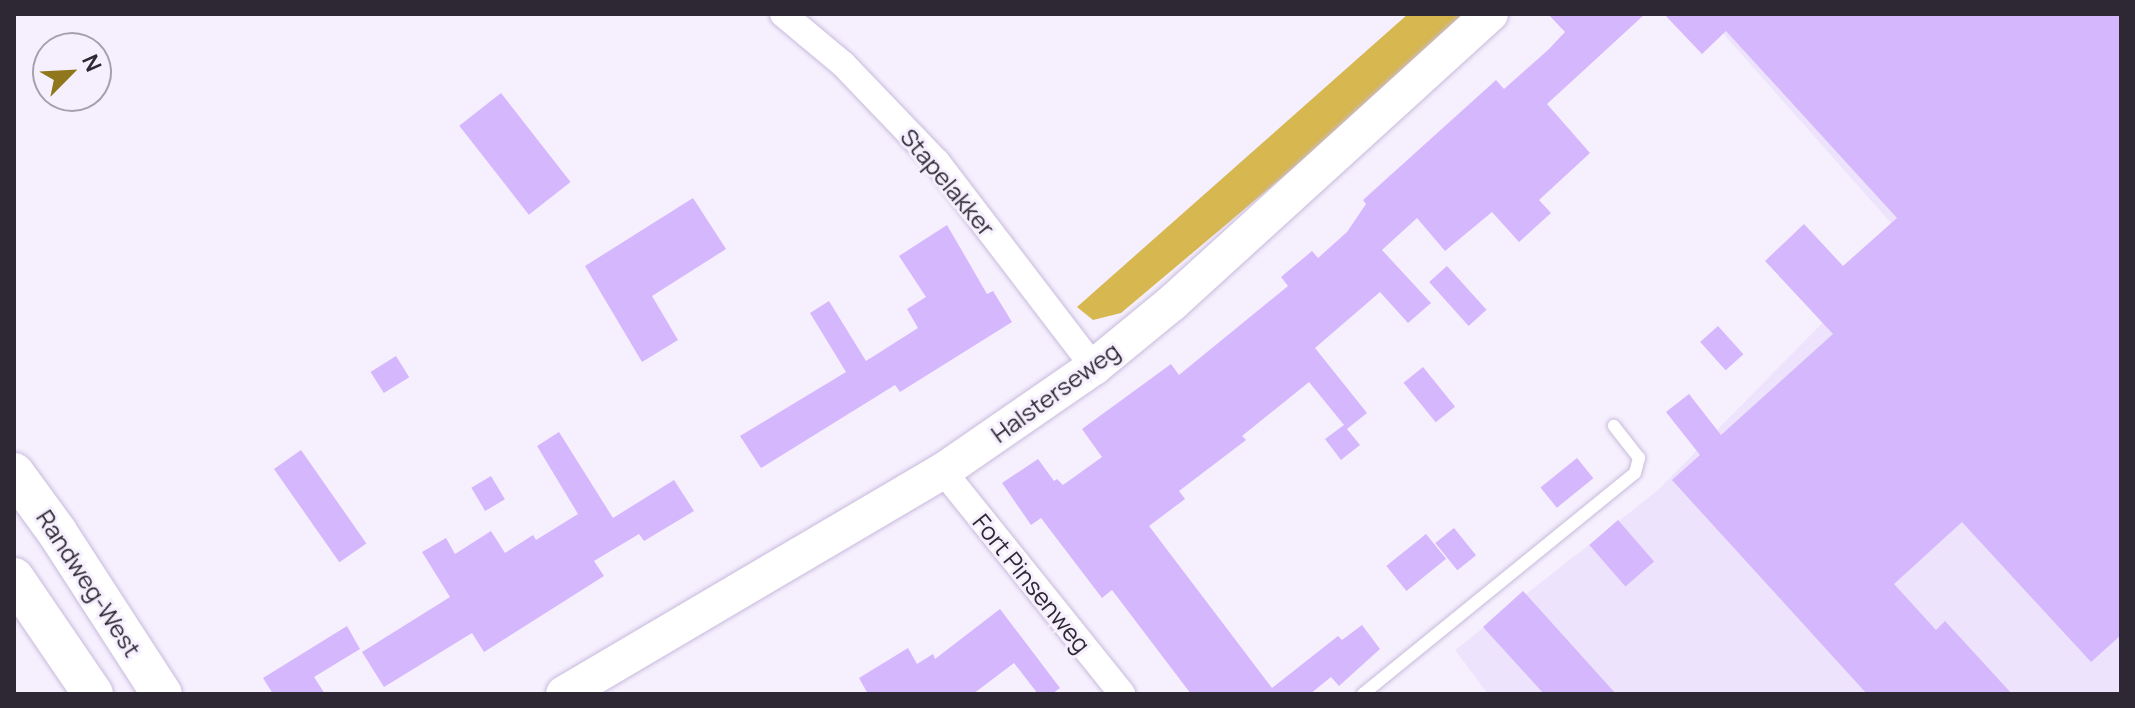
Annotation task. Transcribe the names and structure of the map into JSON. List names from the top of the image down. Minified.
{"streets":{"main road":["Halsterseweg","Randweg-West"],"street":["Stapelakker","Fort Pinsenweg"]},"crossings":[["Stapelakker","Halsterseweg"],["Halsterseweg","Fort Pinsenweg"]],"north":"top right"}
